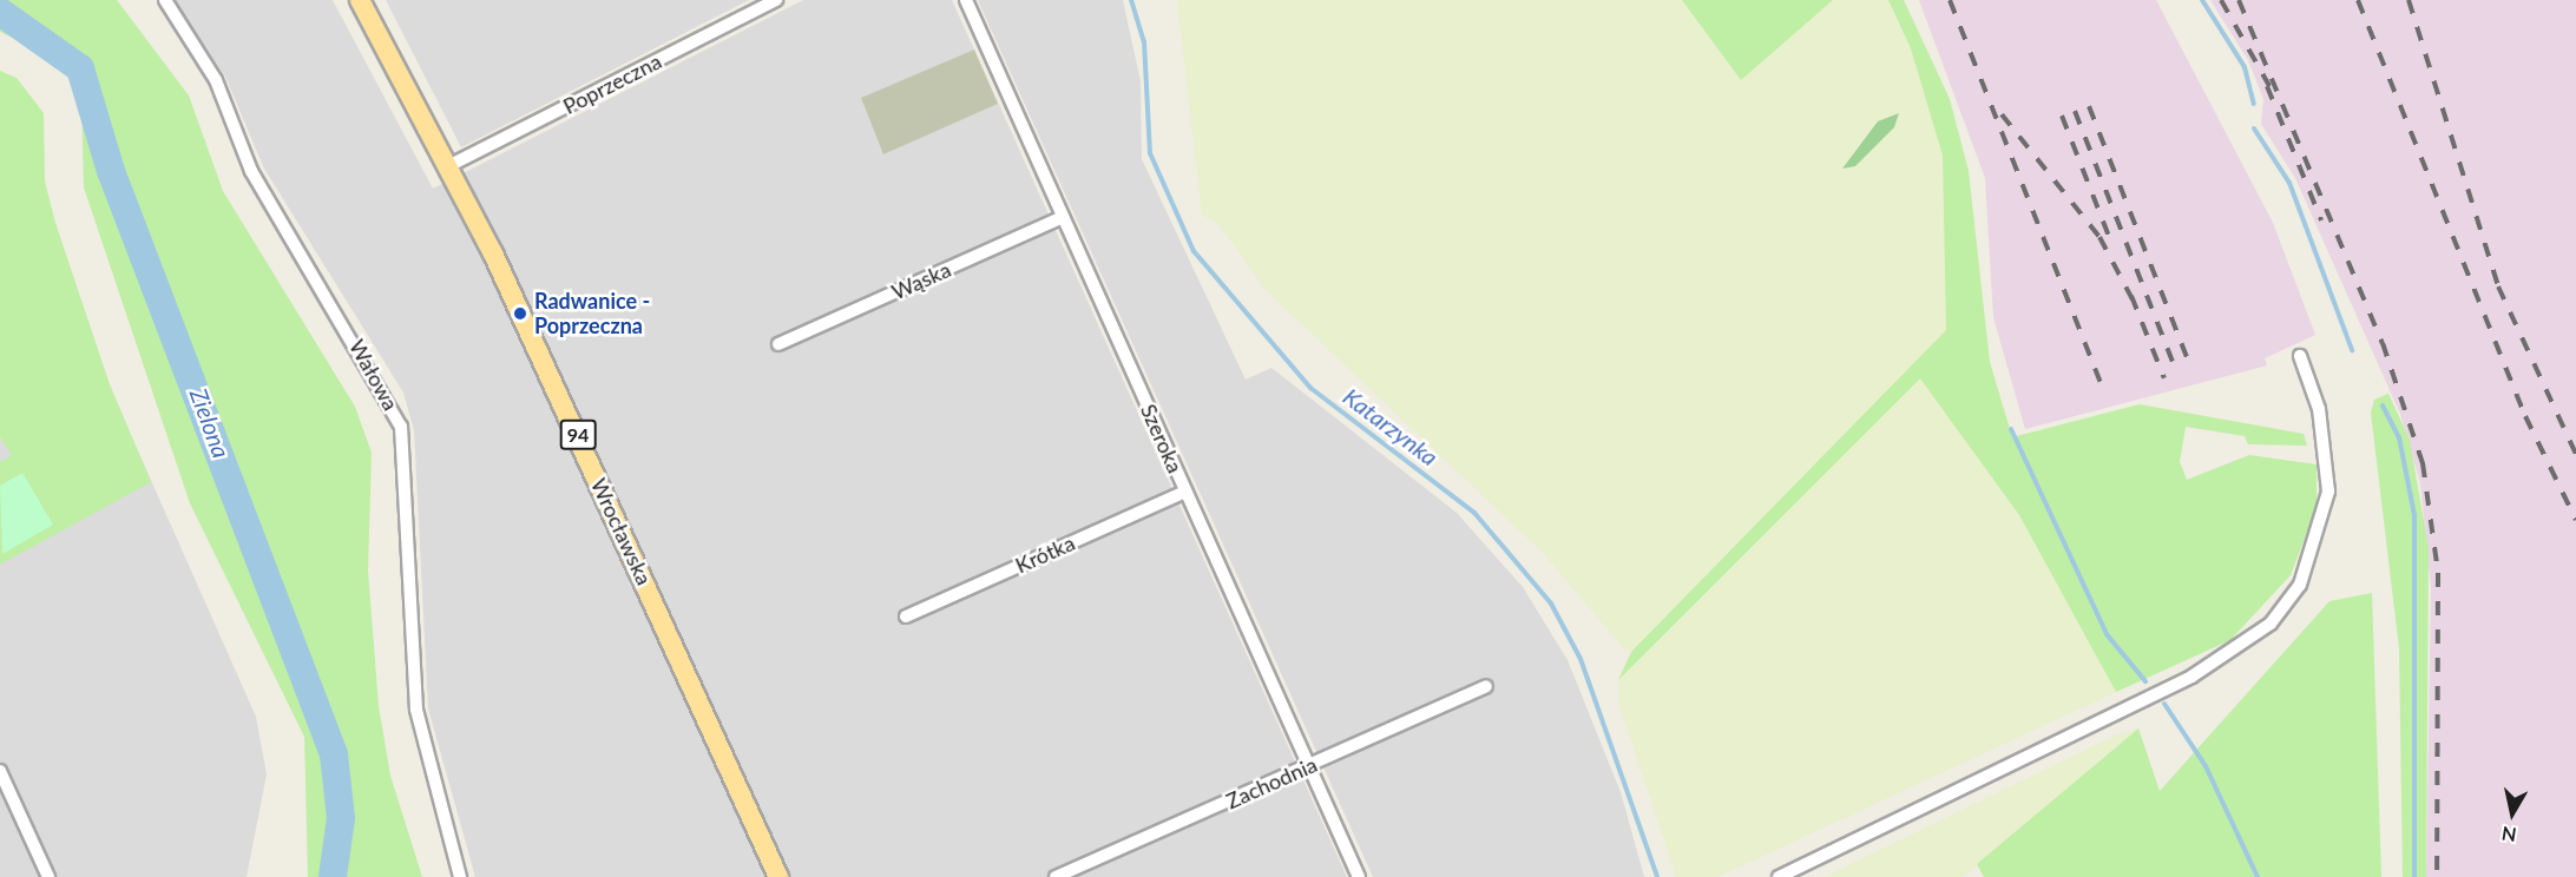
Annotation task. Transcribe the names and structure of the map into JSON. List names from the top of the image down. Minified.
{"streets":{"main road":["94","Wrocławska"],"street":["Poprzeczna","Wąska","Wałowa","Szeroka","Krótka","Zachodnia"]},"crossings":[["Poprzeczna","Wrocławska"],["Wąska","Szeroka"],["Szeroka","Krótka"],["Szeroka","Zachodnia"]],"water":["Zielona","Katarzynka"],"places":["Radwanice - Poprzeczna"],"north":"bottom"}
